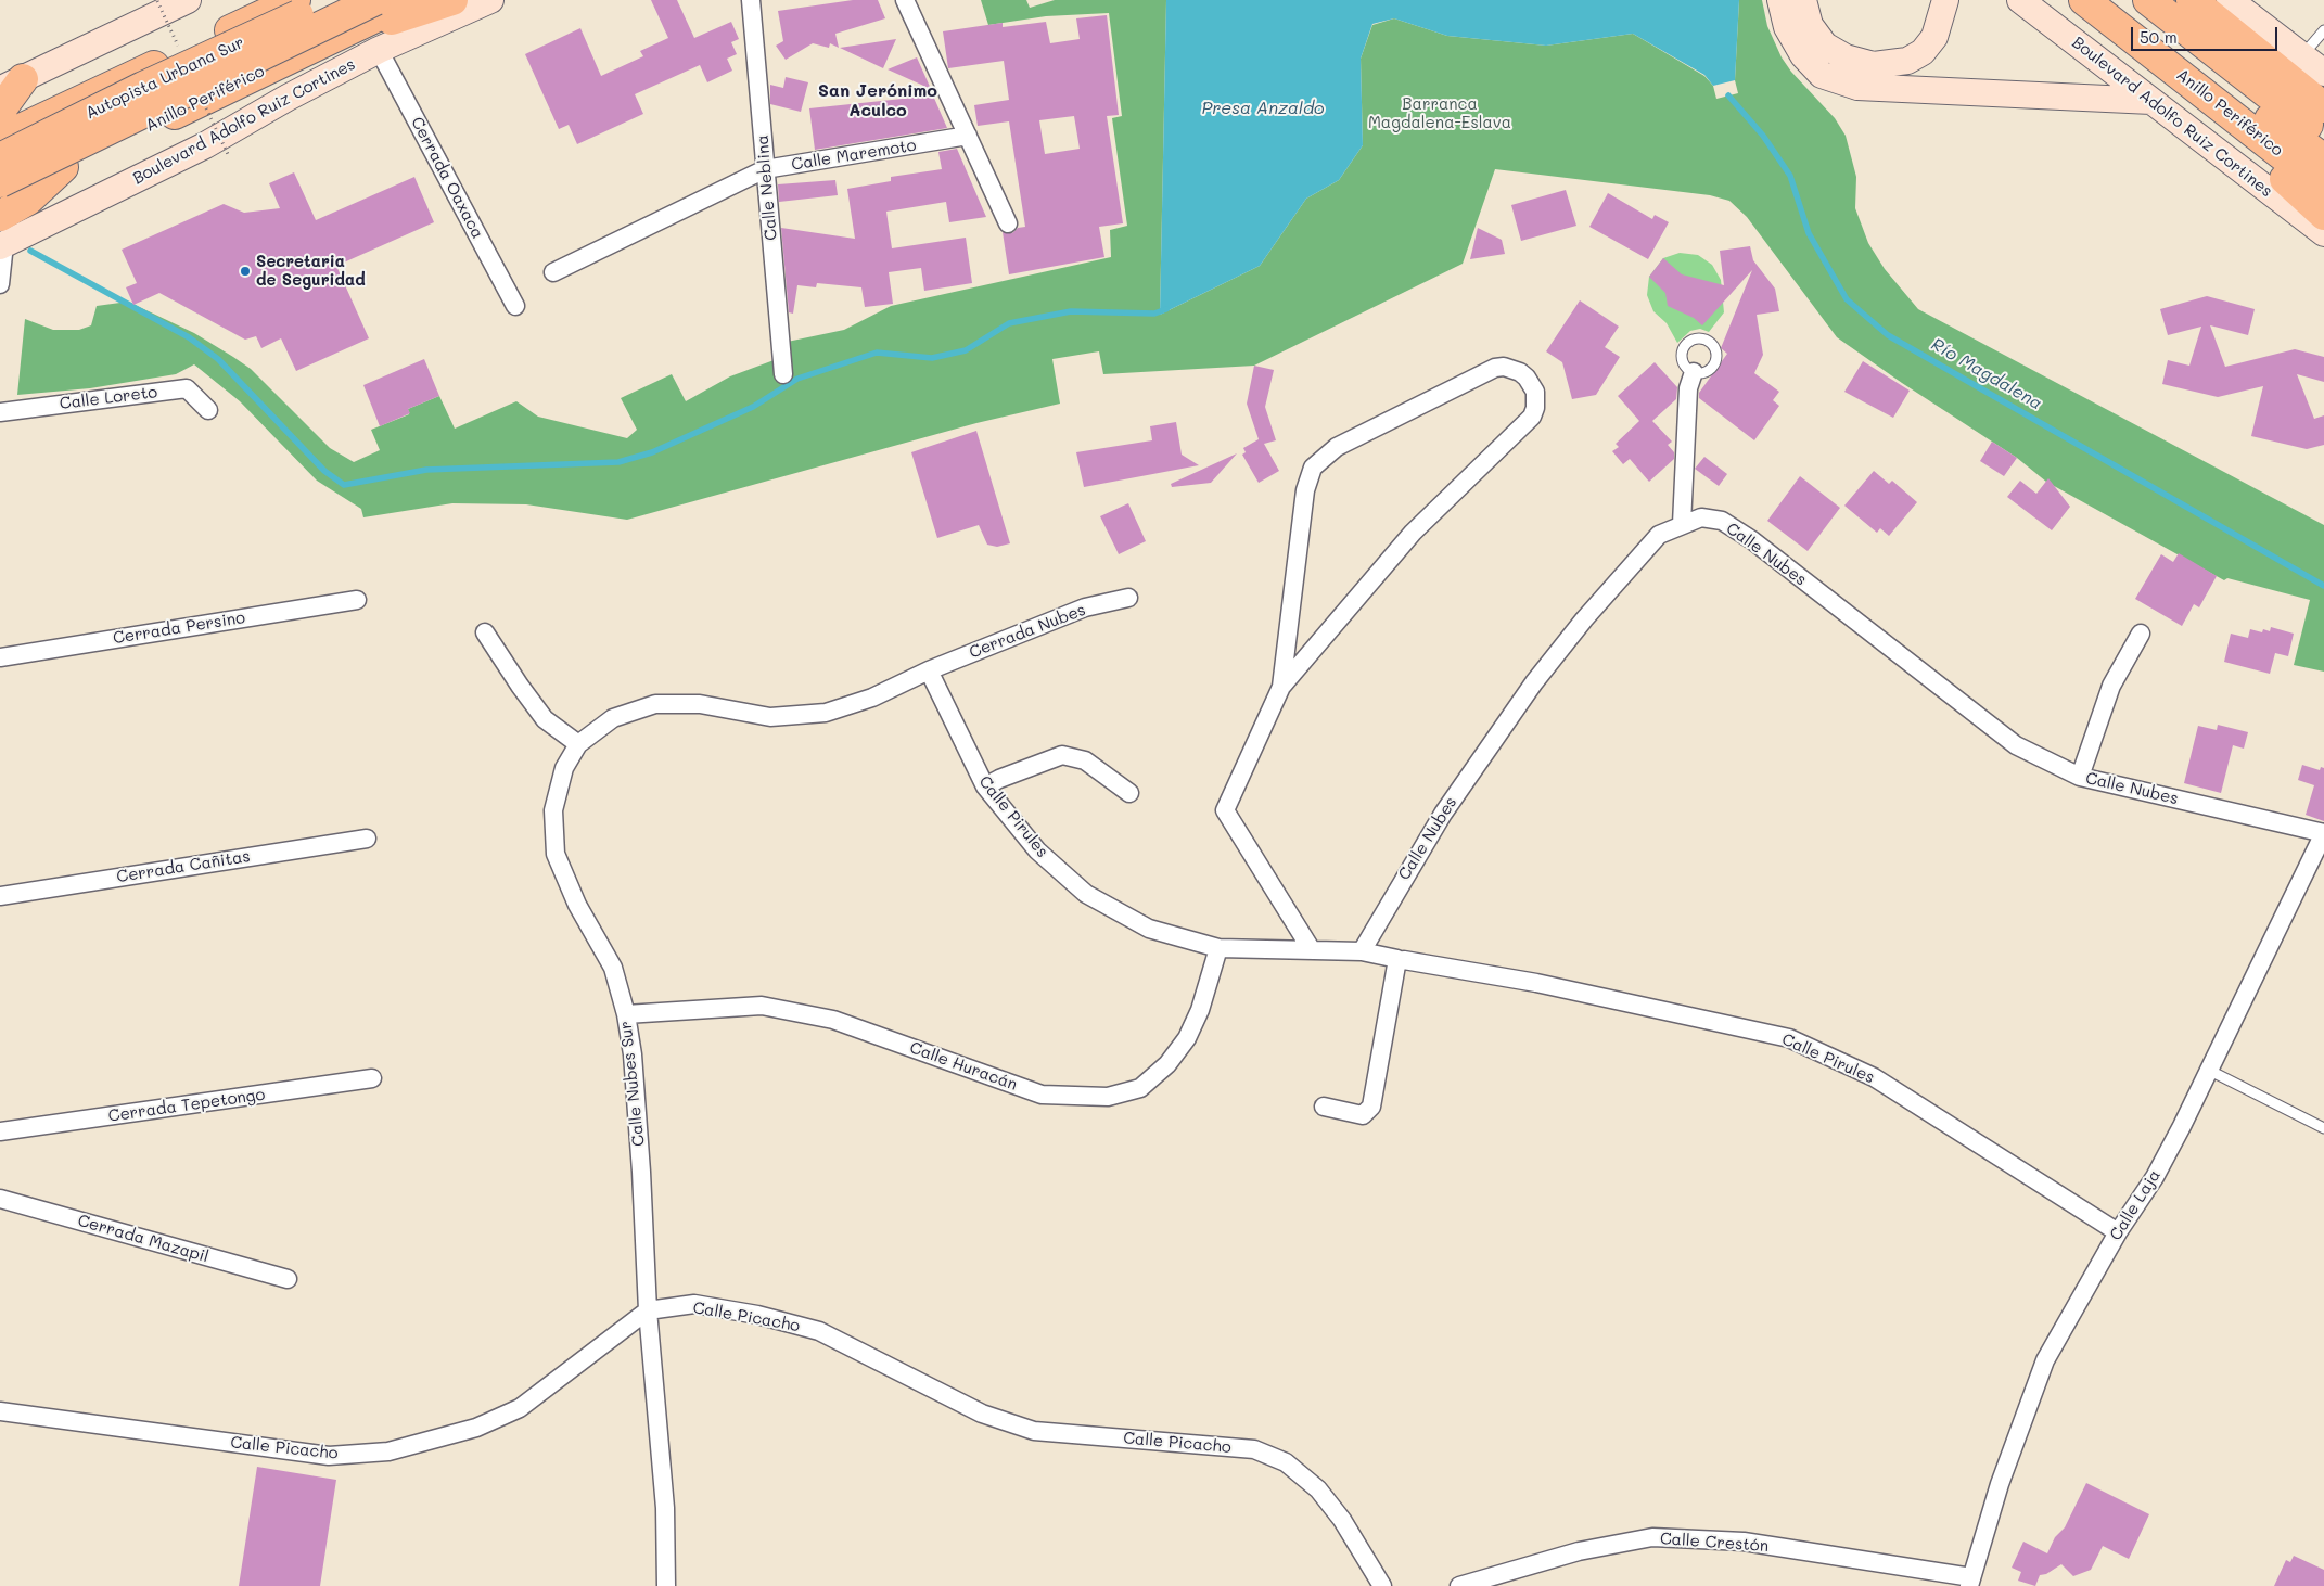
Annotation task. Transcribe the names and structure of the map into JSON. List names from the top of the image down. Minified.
{"streets":{"highway":["Autopista Urbana Sur","Anillo Periférico"],"main road":["Boulevard Adolfo Ruiz Cortines"],"street":["Calle Maremoto","Cerrada Oaxaca","Calle Neblina","Calle Loreto","Calle Nubes","Cerrada Persino","Cerrada Nubes","Calle Pirules","Cerrada Cañitas","Calle Huracán","Calle Nubes Sur","Cerrada Tepetongo","Calle Laja","Cerrada Mazapil","Calle Picacho","Calle Crestón"]},"crossings":[["Boulevard Adolfo Ruiz Cortines","Cerrada Oaxaca"],["Calle Maremoto","Calle Neblina"],["Calle Nubes","Calle Pirules"],["Calle Nubes","Calle Laja"],["Cerrada Nubes","Calle Pirules"],["Cerrada Nubes","Calle Nubes Sur"],["Calle Pirules","Calle Huracán"],["Calle Pirules","Calle Nubes Sur"],["Calle Pirules","Calle Laja"],["Calle Huracán","Calle Nubes Sur"],["Calle Nubes Sur","Calle Picacho"],["Calle Laja","Calle Crestón"]],"districts":["San Jerónimo Aculco"],"water":["Presa Anzaldo","Río Magdalena"],"parks":["Barranca Magdalena-Eslava"],"places":["Secretaria de Seguridad"],"scale_bar":"50 m"}
